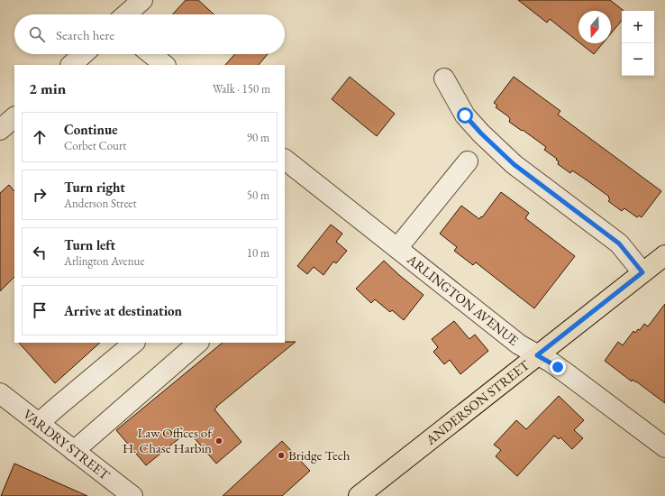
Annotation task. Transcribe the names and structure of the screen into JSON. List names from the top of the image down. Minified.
{"streets":{"main road":["ANDERSON STREET"],"street":["ARLINGTON AVENUE","VARDRY STREET"]},"crossings":[["ARLINGTON AVENUE","ANDERSON STREET"]],"places":["Law Offices of H. Chase Harbin","Bridge Tech"],"north":"bottom","page":{"map_buttons":["+","−"],"search":"Search here","heading":["2 min","Walk · 150 m"],"list":[["Continue","Corbet Court","90 m"],["Turn right","Anderson Street","50 m"],["Turn left","Arlington Avenue","10 m"],"Arrive at destination"]}}
